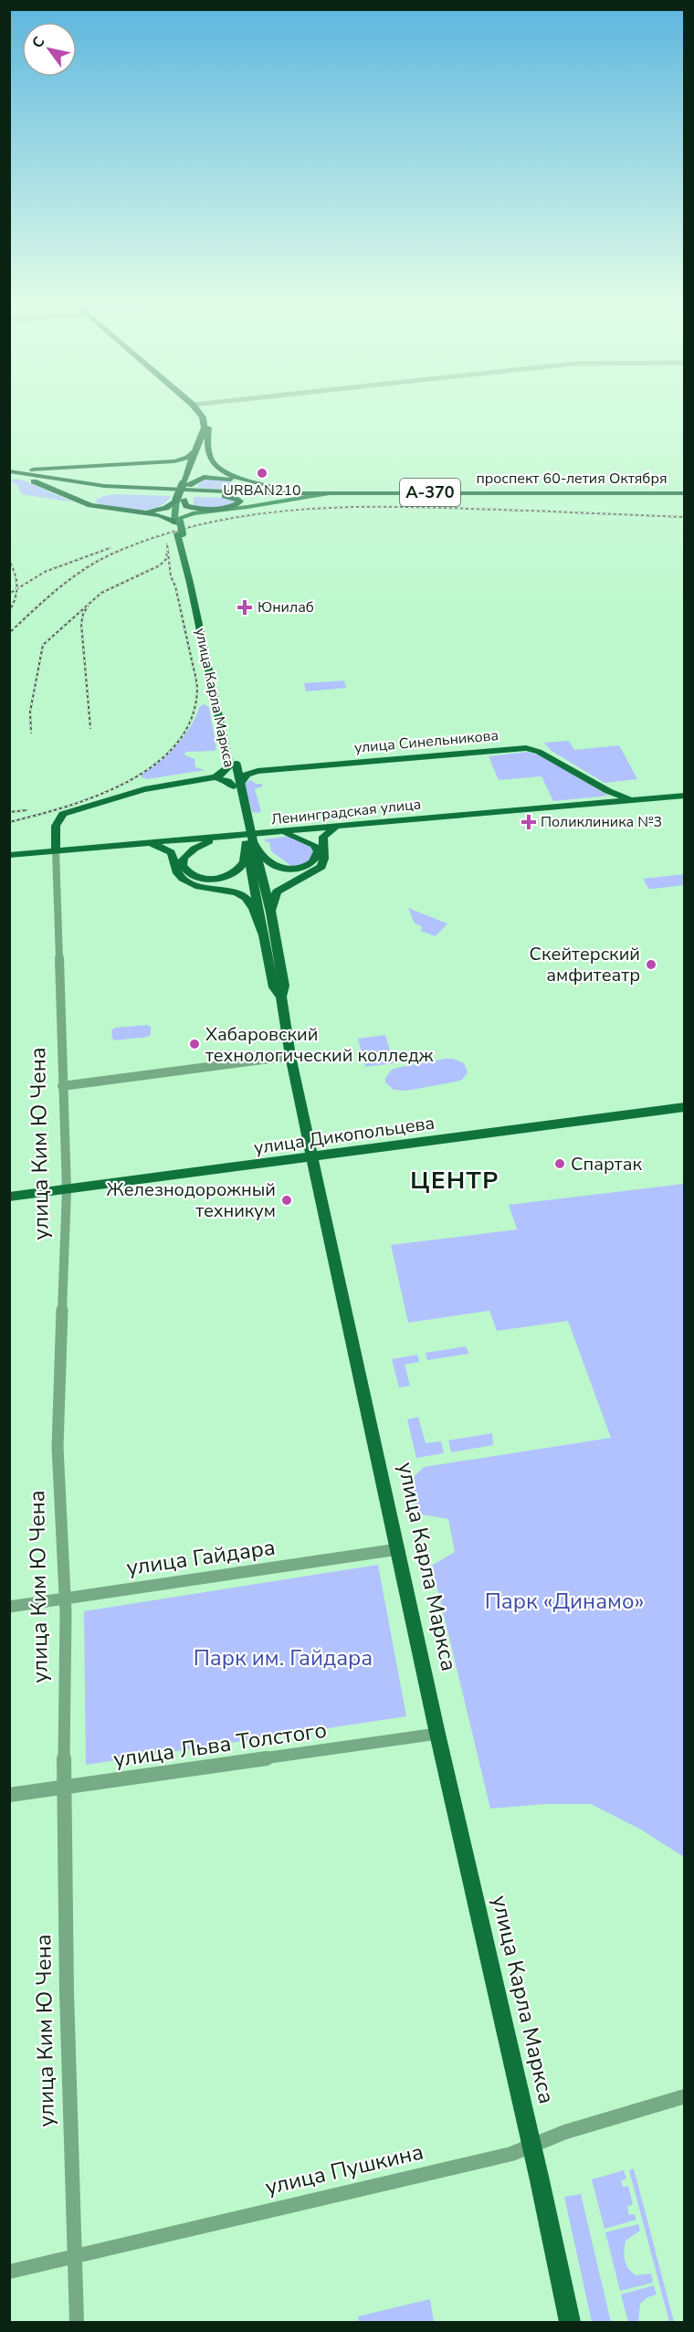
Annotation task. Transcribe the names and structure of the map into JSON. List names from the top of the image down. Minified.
{"streets":{"highway":["проспект 60-летия Октября","А-370"],"main road":["улица Карла Маркса","улица Синельникова","Ленинградская улица","улица Дикопольцева"],"street":["улица Ким Ю Чена","улица Гайдара","улица Льва Толстого","улица Пушкина"]},"crossings":[["улица Карла Маркса","улица Синельникова"],["улица Карла Маркса","улица Дикопольцева"],["улица Карла Маркса","улица Гайдара"],["улица Карла Маркса","улица Льва Толстого"],["улица Карла Маркса","улица Пушкина"],["улица Синельникова","Ленинградская улица"],["Ленинградская улица","улица Ким Ю Чена"],["улица Дикопольцева","улица Ким Ю Чена"],["улица Ким Ю Чена","улица Гайдара"],["улица Ким Ю Чена","улица Льва Толстого"],["улица Ким Ю Чена","улица Пушкина"]],"districts":["ЦЕНТР"],"parks":["Парк «Динамо»","Парк им. Гайдара"],"places":{"other":["URBAN210","Скейтерский амфитеатр","Хабаровский технологический колледж","Спартак","Железнодорожный техникум"],"health":["Юнилаб","Поликлиника №3"]},"north":"top left"}
